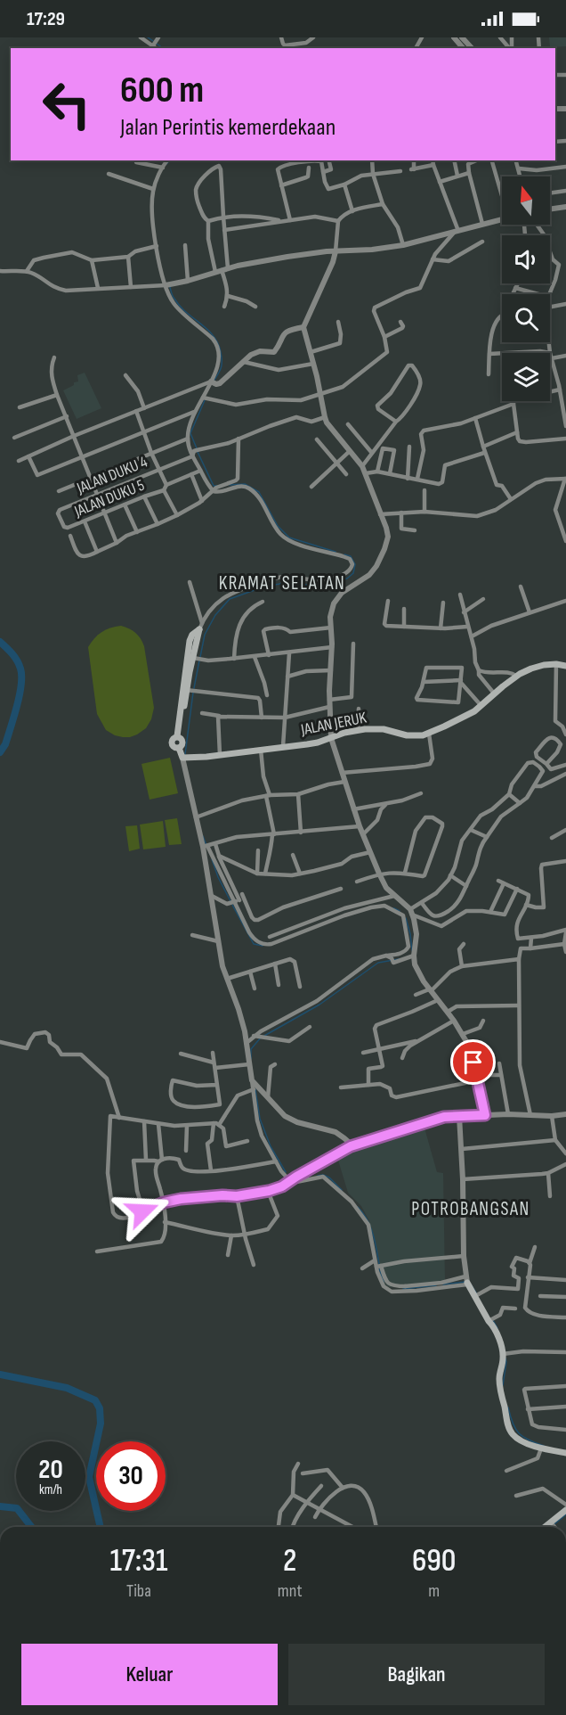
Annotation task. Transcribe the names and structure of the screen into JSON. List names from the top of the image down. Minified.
{"streets":{"main road":["JALAN JERUK"],"street":["JALAN DUKU 4","JALAN DUKU 5"]},"crossings":[["JALAN DUKU 4","JALAN DUKU 5"]],"districts":["KRAMAT SELATAN","POTROBANGSAN"],"north":"top","page":{"status":"17:29","turn":["600 m","Jalan Perintis kemerdekaan"],"speed":"20 km/h","limit":"30","eta":["17:31","Tiba","2","mnt","690","m"],"buttons":["Keluar","Bagikan"]}}
